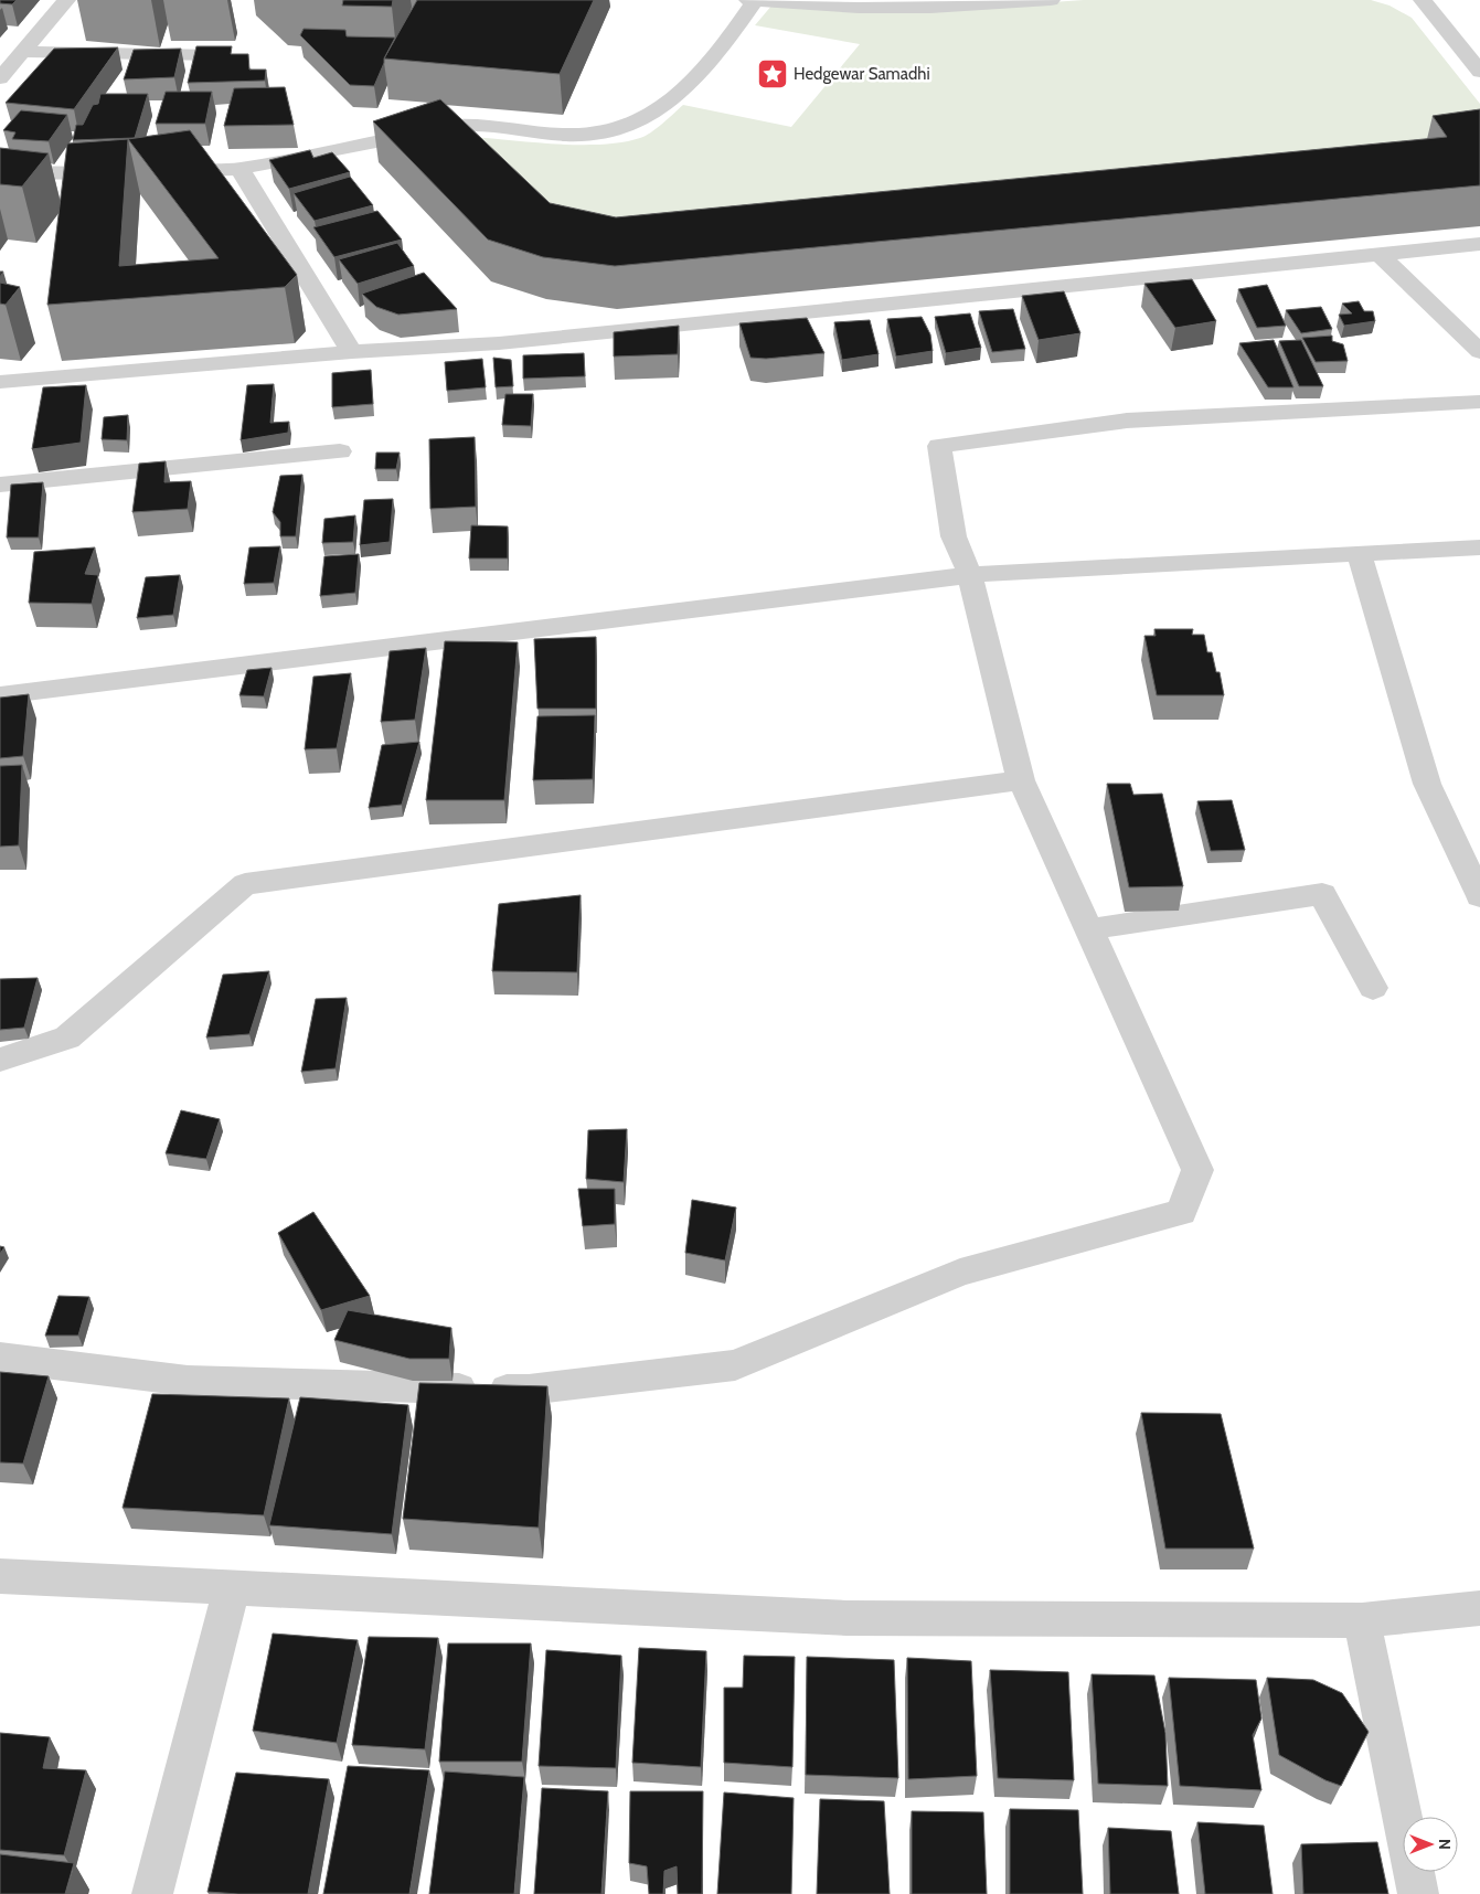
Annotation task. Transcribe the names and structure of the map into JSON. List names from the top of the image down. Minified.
{"places":{"place":["Hedgewar Samadhi"]},"north":"right"}
